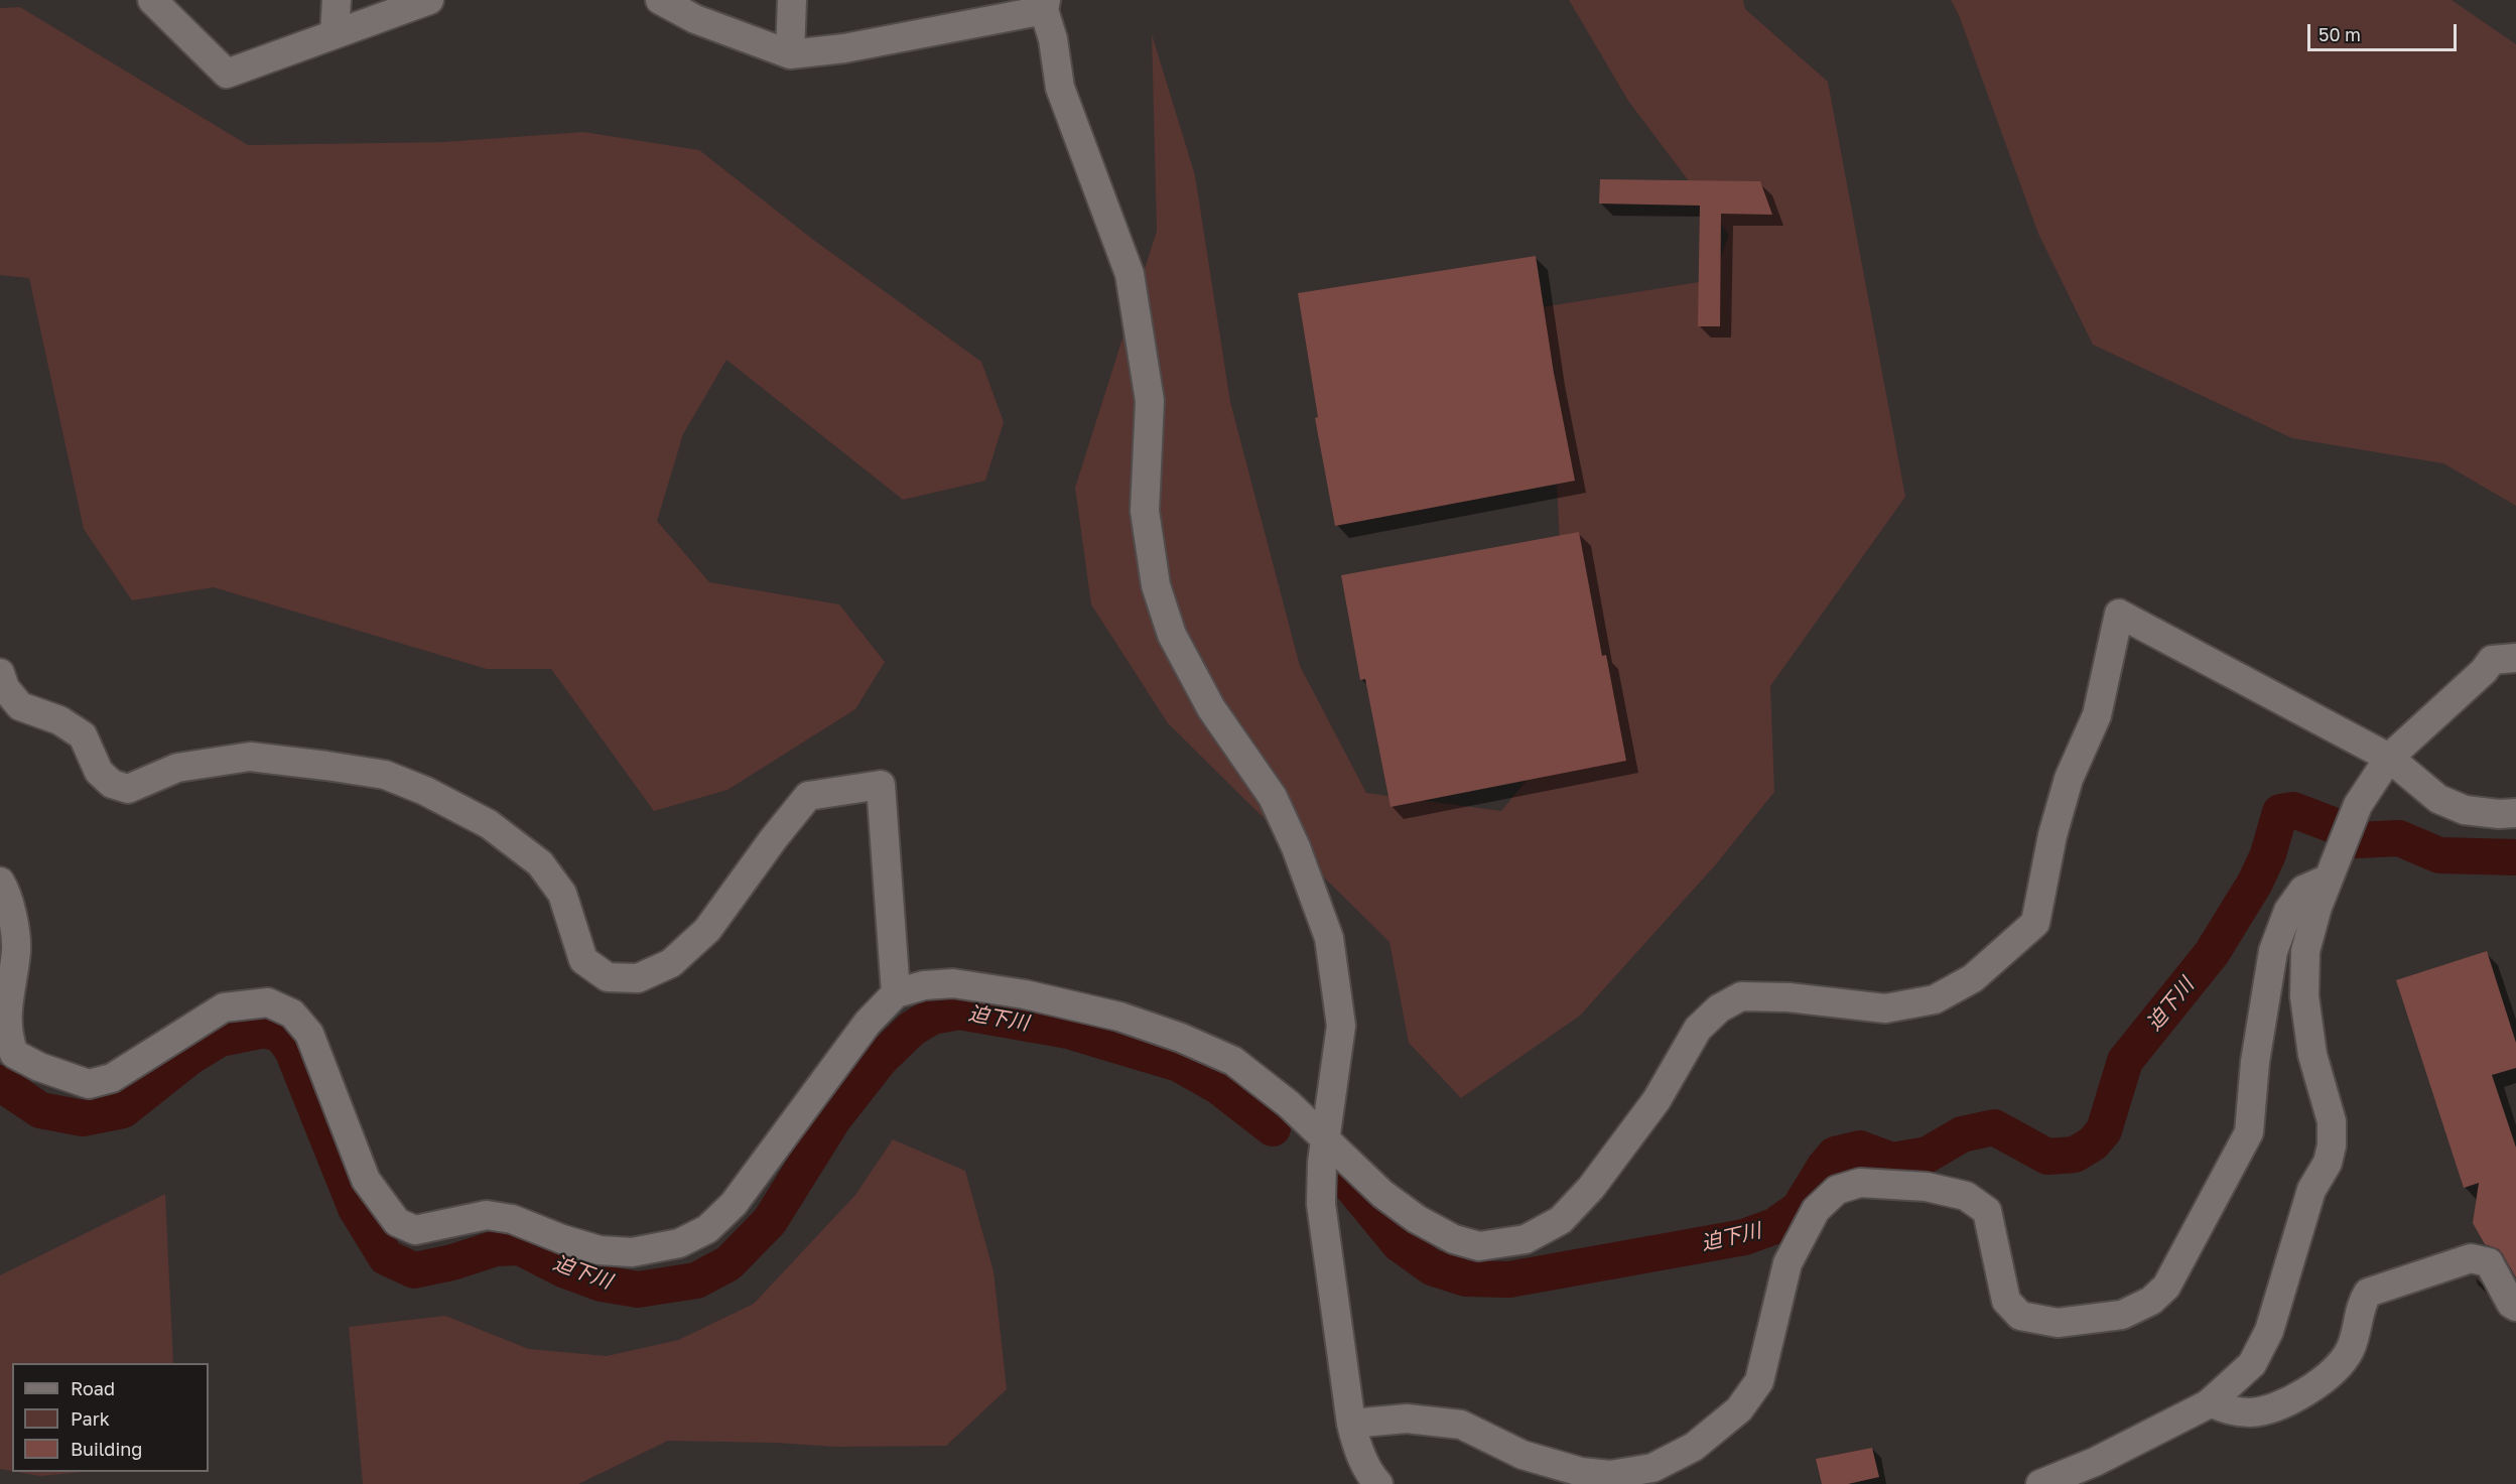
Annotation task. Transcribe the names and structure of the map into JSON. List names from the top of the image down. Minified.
{"water":["迫下川"],"legend":["Road","Park","Building"],"scale_bar":"50 m"}
